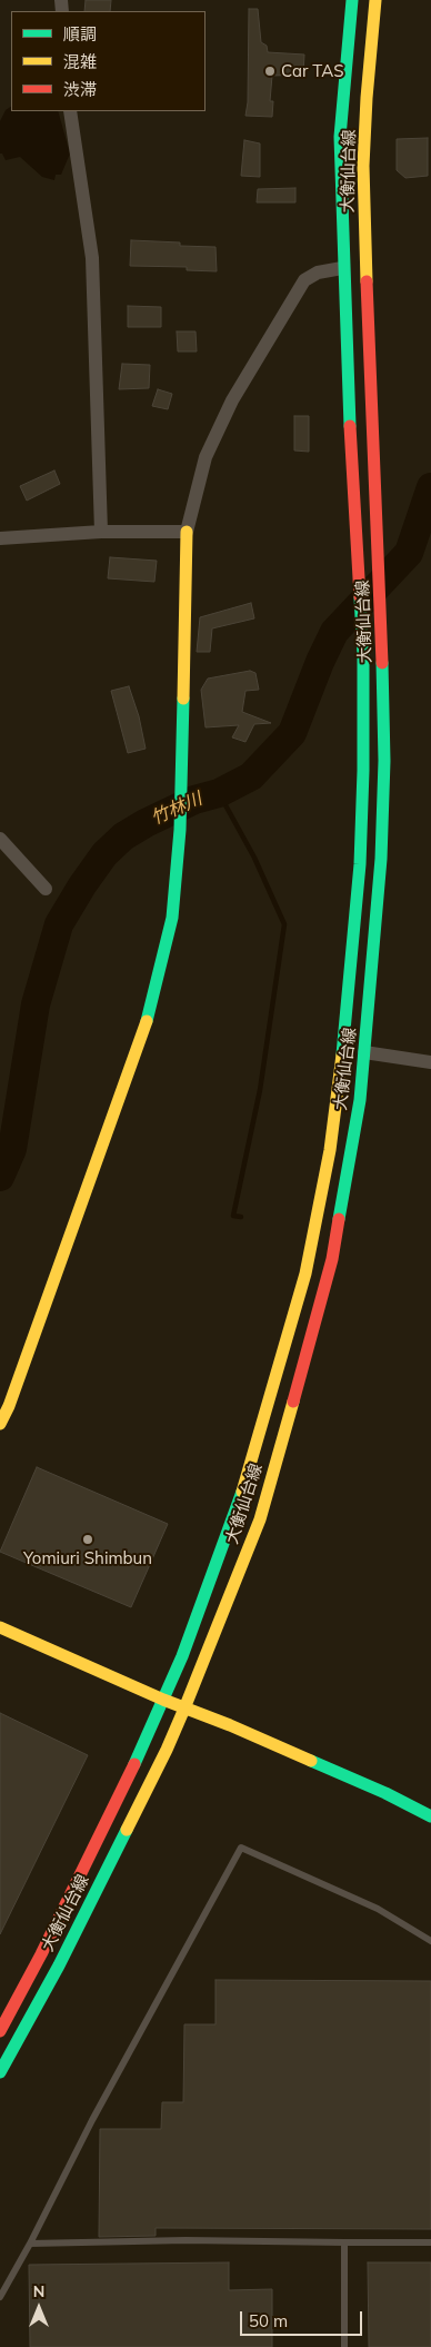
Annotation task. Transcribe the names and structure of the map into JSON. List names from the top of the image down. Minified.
{"streets":{"main road":["大衡仙台線"]},"water":["竹林川"],"places":["Car TAS","Yomiuri Shimbun"],"legend":["順調","混雑","渋滞"],"scale_bar":"50 m","north":"top"}
